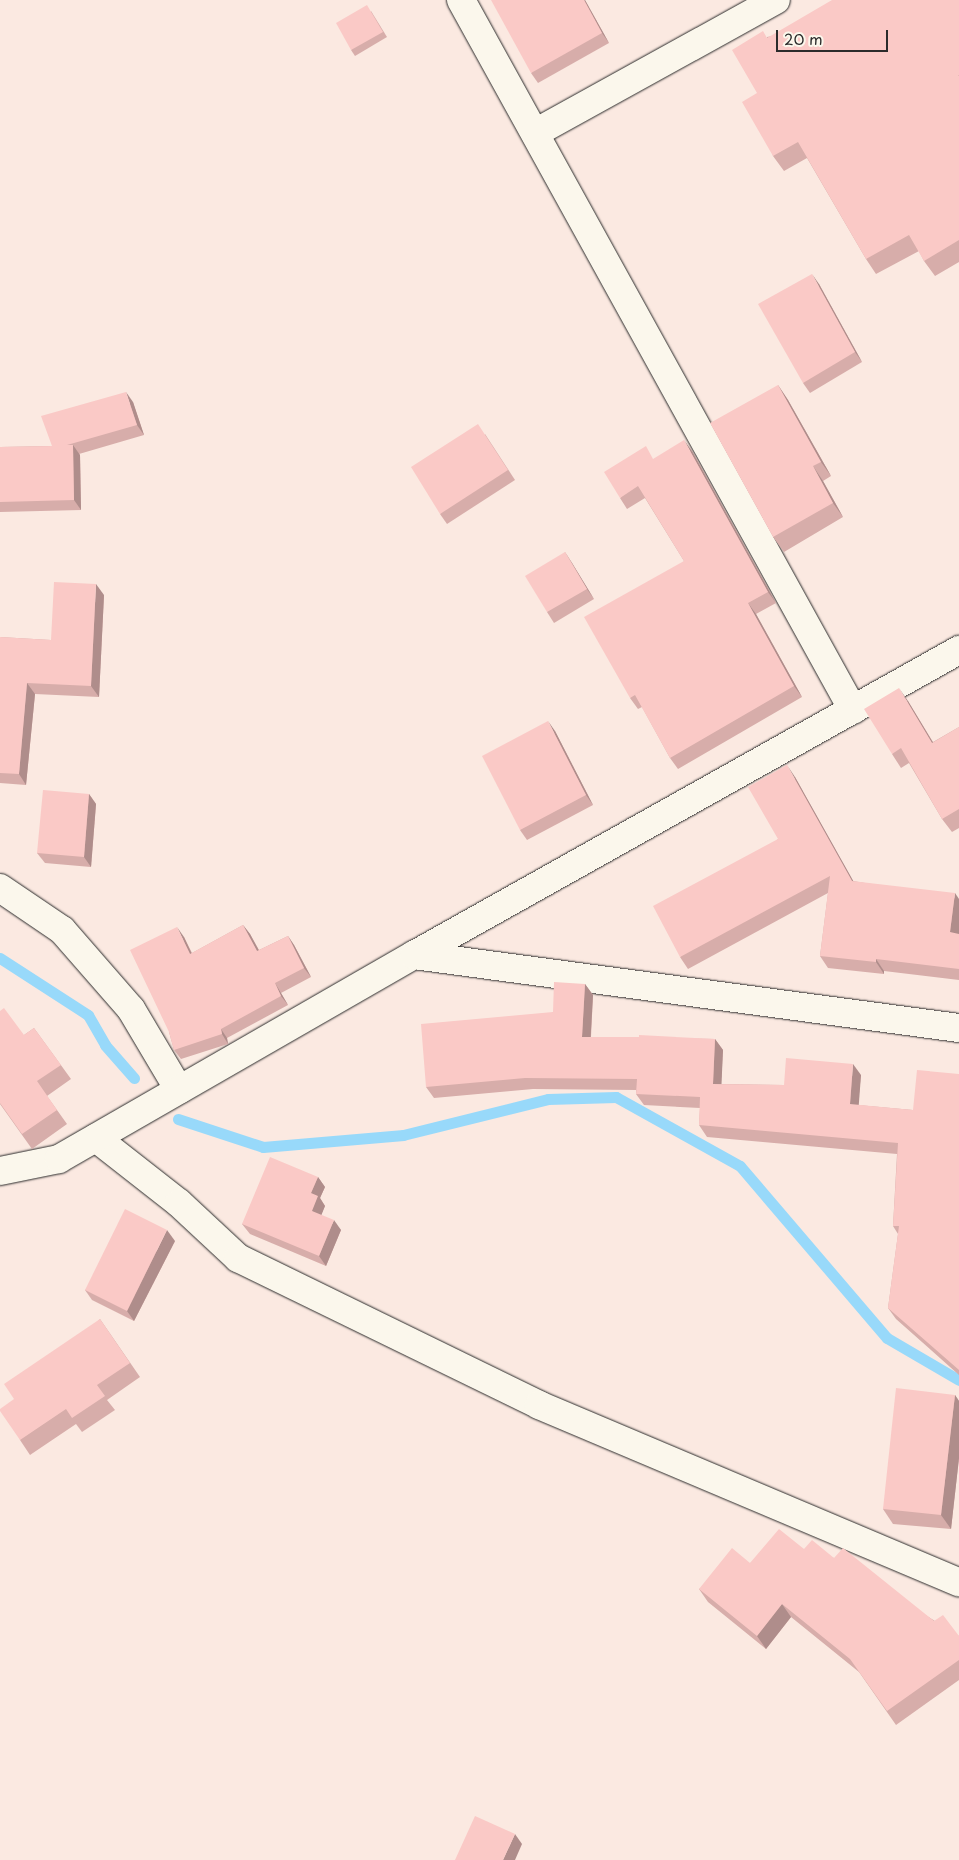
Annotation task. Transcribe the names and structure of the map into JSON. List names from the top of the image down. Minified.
{"scale_bar":"20 m"}
